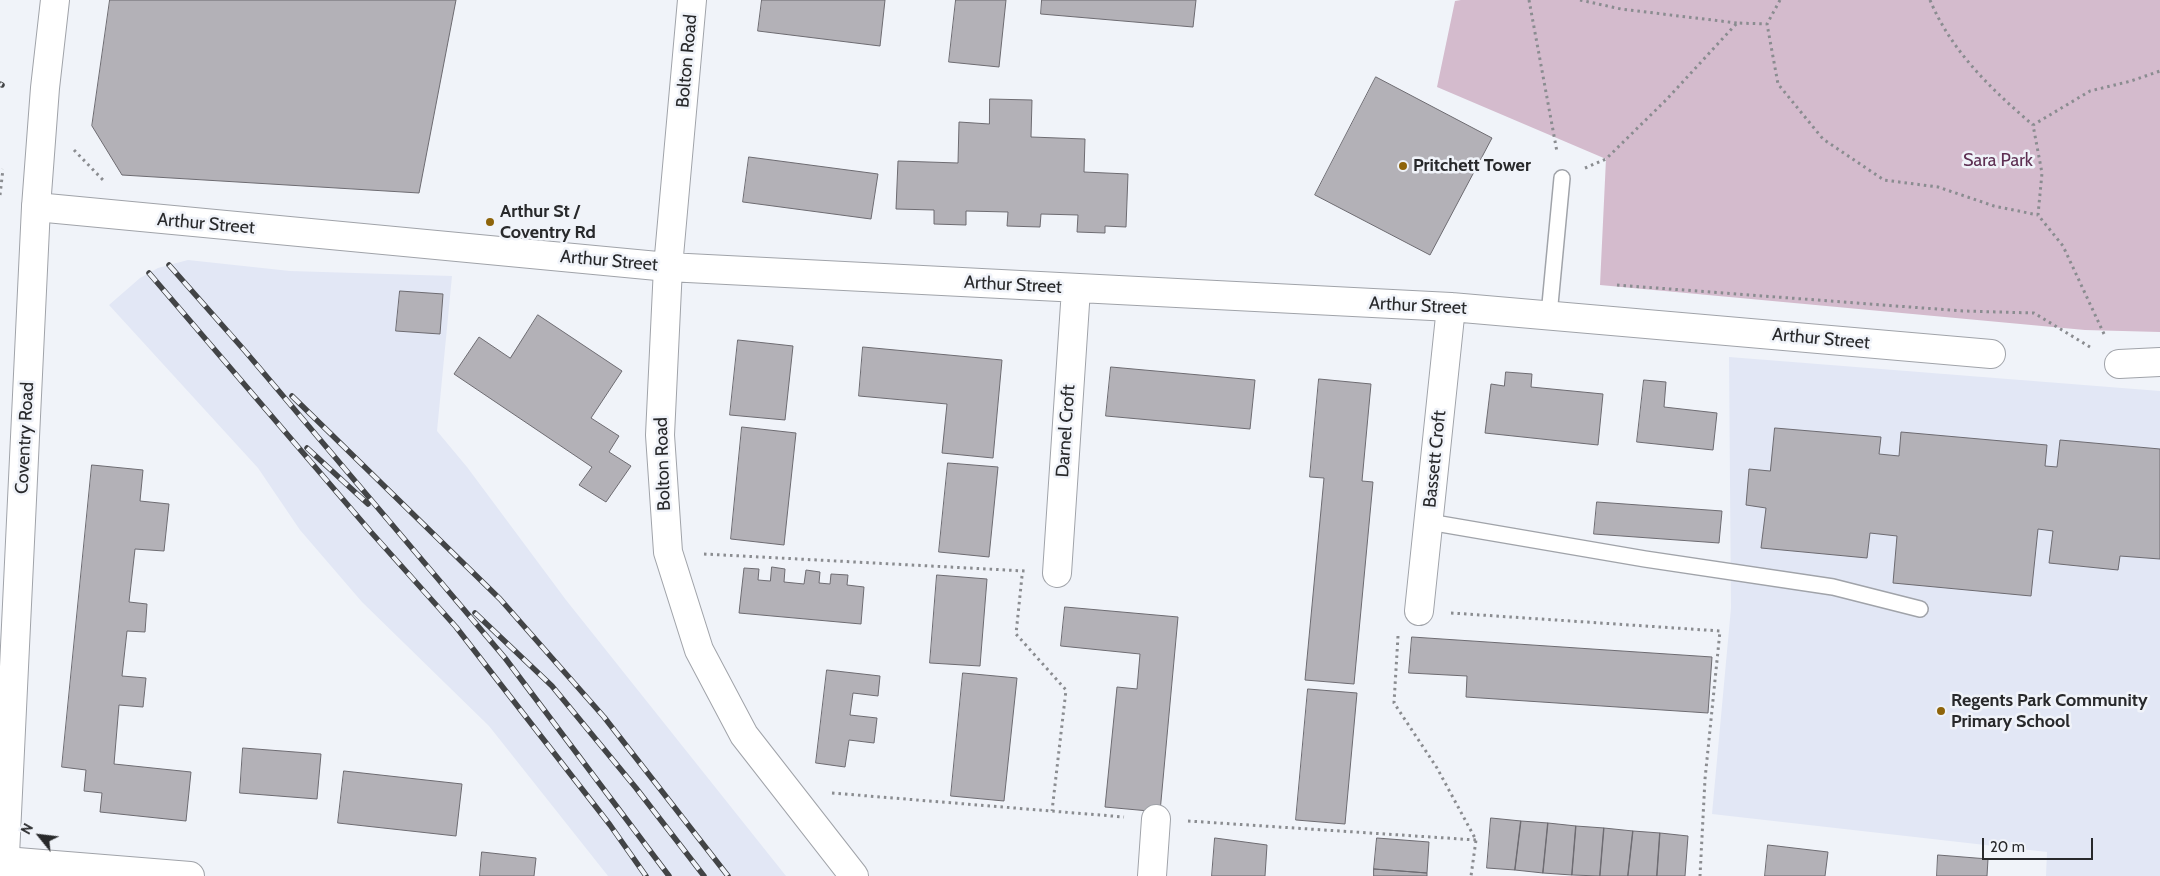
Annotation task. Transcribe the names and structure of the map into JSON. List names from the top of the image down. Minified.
{"streets":{"street":["Bolton Road","Arthur Street","Darnel Croft","Coventry Road","Bassett Croft"]},"crossings":[["Bolton Road","Arthur Street"],["Arthur Street","Darnel Croft"],["Arthur Street","Coventry Road"],["Arthur Street","Bassett Croft"]],"parks":["Sara Park"],"places":["Pritchett Tower","Arthur St / Coventry Rd","Regents Park Community Primary School"],"scale_bar":"20 m","north":"top left"}
